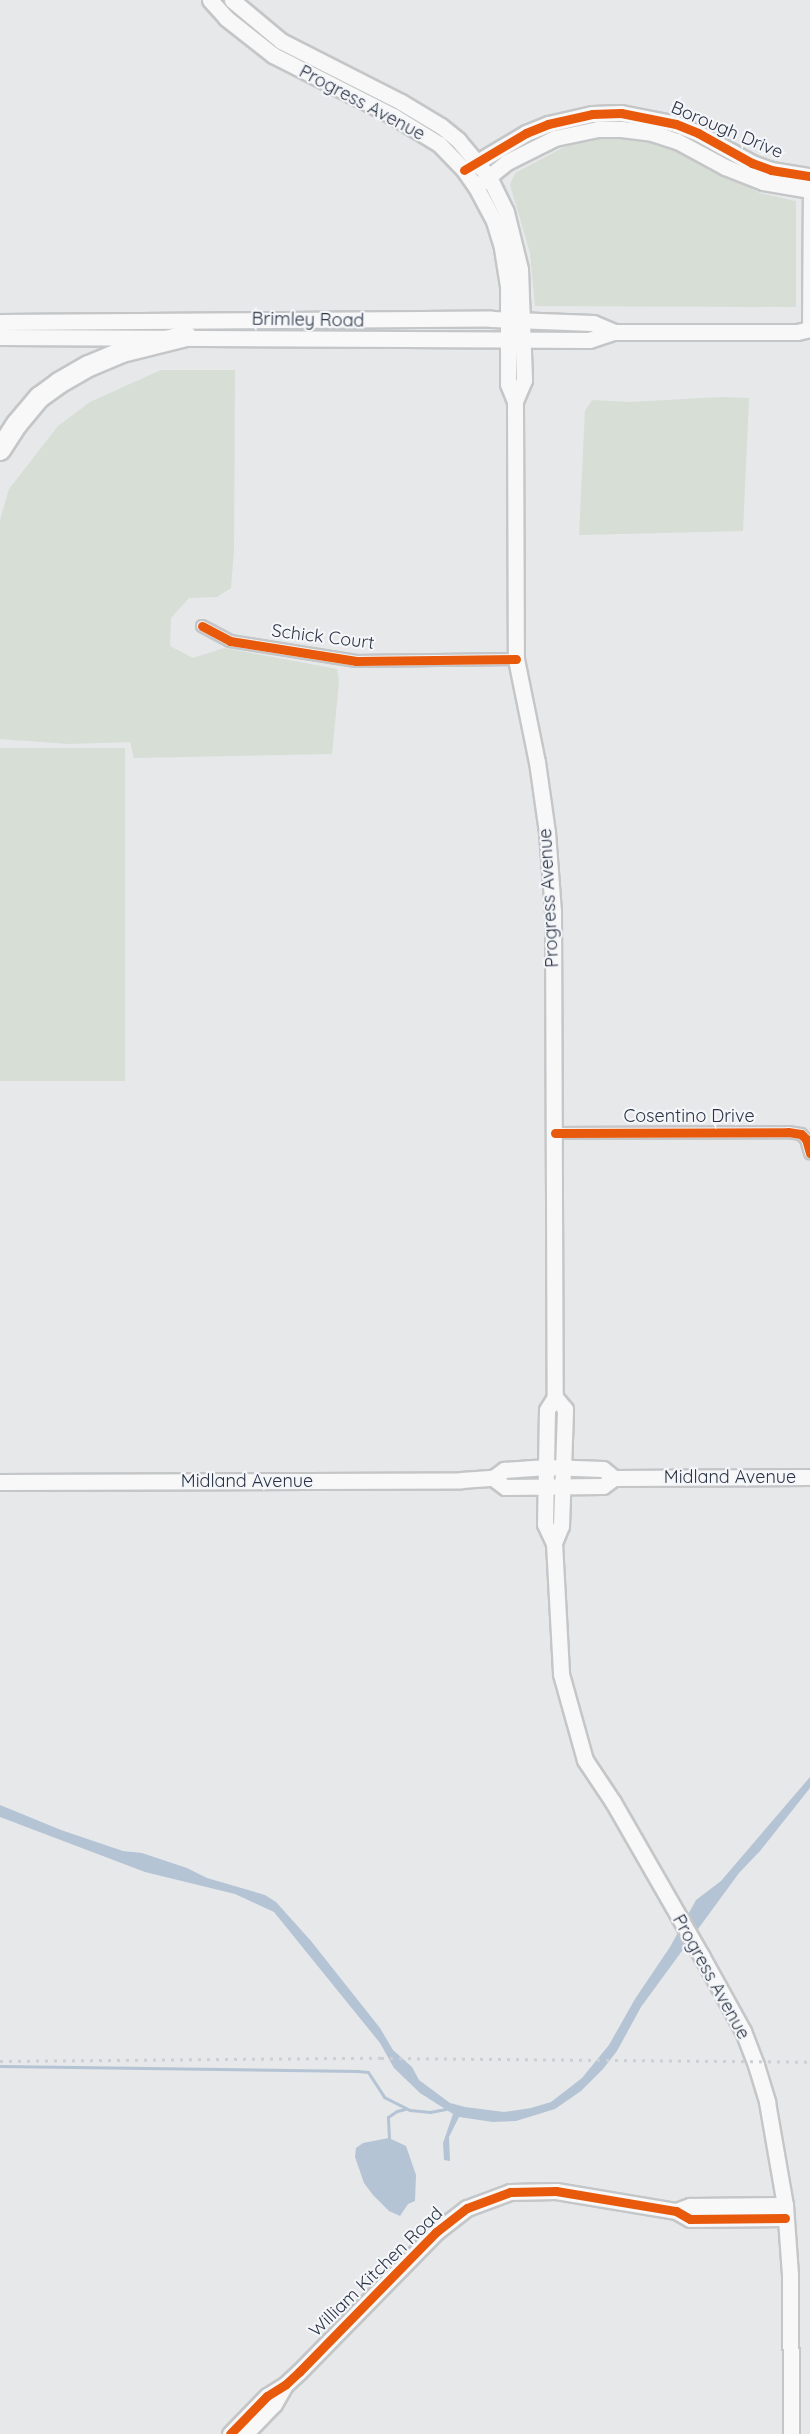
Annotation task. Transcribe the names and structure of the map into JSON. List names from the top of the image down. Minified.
{"streets":{"main road":["Progress Avenue","Borough Drive","Brimley Road","Midland Avenue","William Kitchen Road"],"street":["Schick Court","Cosentino Drive"]},"crossings":[["Progress Avenue","Borough Drive"],["Progress Avenue","Brimley Road"],["Progress Avenue","Schick Court"],["Progress Avenue","Cosentino Drive"],["Progress Avenue","Midland Avenue"],["Progress Avenue","William Kitchen Road"]]}
